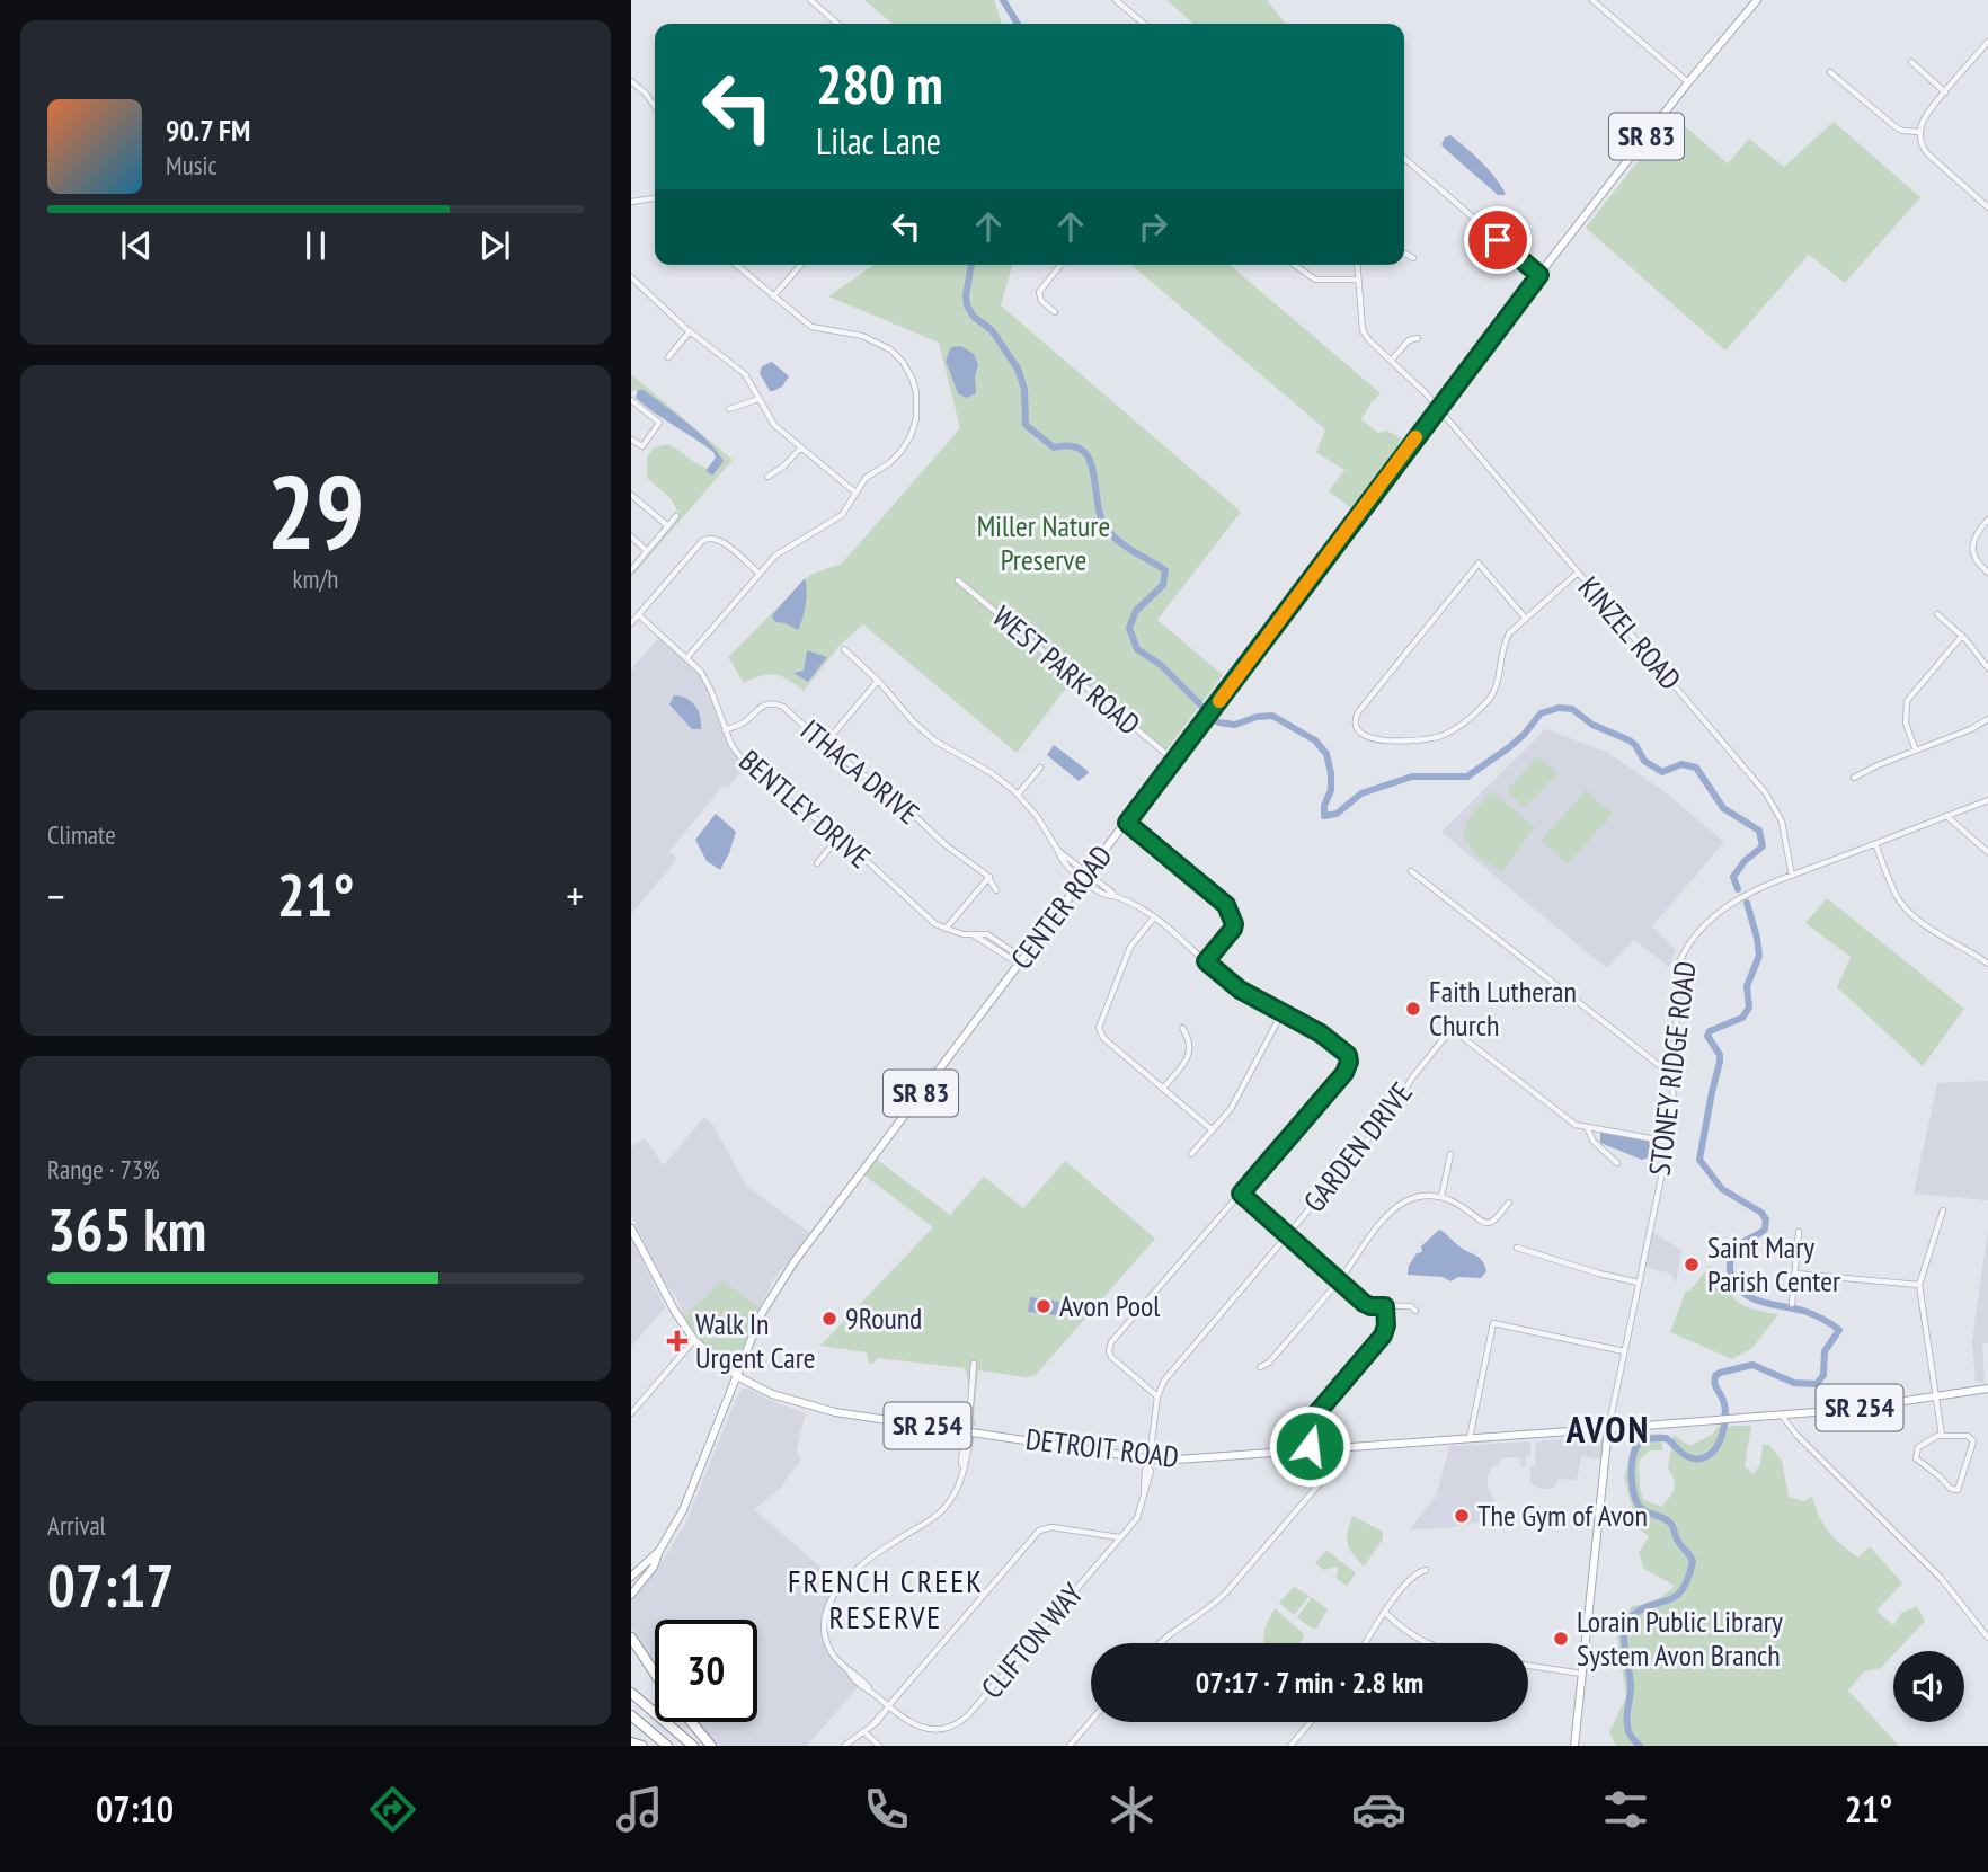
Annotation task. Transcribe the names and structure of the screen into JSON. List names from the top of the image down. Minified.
{"streets":{"main road":["SR 83","CENTER ROAD","SR 254","DETROIT ROAD"],"street":["KINZEL ROAD","WEST PARK ROAD","ITHACA DRIVE","BENTLEY DRIVE","STONEY RIDGE ROAD","GARDEN DRIVE","CLIFTON WAY"]},"crossings":[["KINZEL ROAD","CENTER ROAD"],["KINZEL ROAD","STONEY RIDGE ROAD"],["WEST PARK ROAD","CENTER ROAD"],["ITHACA DRIVE","BENTLEY DRIVE"],["BENTLEY DRIVE","CENTER ROAD"],["CENTER ROAD","DETROIT ROAD"],["STONEY RIDGE ROAD","DETROIT ROAD"],["GARDEN DRIVE","DETROIT ROAD"],["GARDEN DRIVE","CLIFTON WAY"],["DETROIT ROAD","CLIFTON WAY"]],"districts":["AVON","FRENCH CREEK RESERVE"],"parks":["Miller Nature Preserve"],"places":{"other":["Faith Lutheran Church","Saint Mary Parish Center","Avon Pool","9Round","The Gym of Avon","Lorain Public Library System Avon Branch"],"health":["Walk In Urgent Care"]},"page":{"turn":["280 m","Lilac Lane"],"song":["90.7 FM","Music"],"tile":[["29","km/h"],"Climate",["Range · 73%","365 km"],["Arrival","07:17"]],"heat":["−","21°","+"],"limit":"30","trip":"07:17 · 7 min · 2.8 km","tabs":["07:10","21°"]}}
